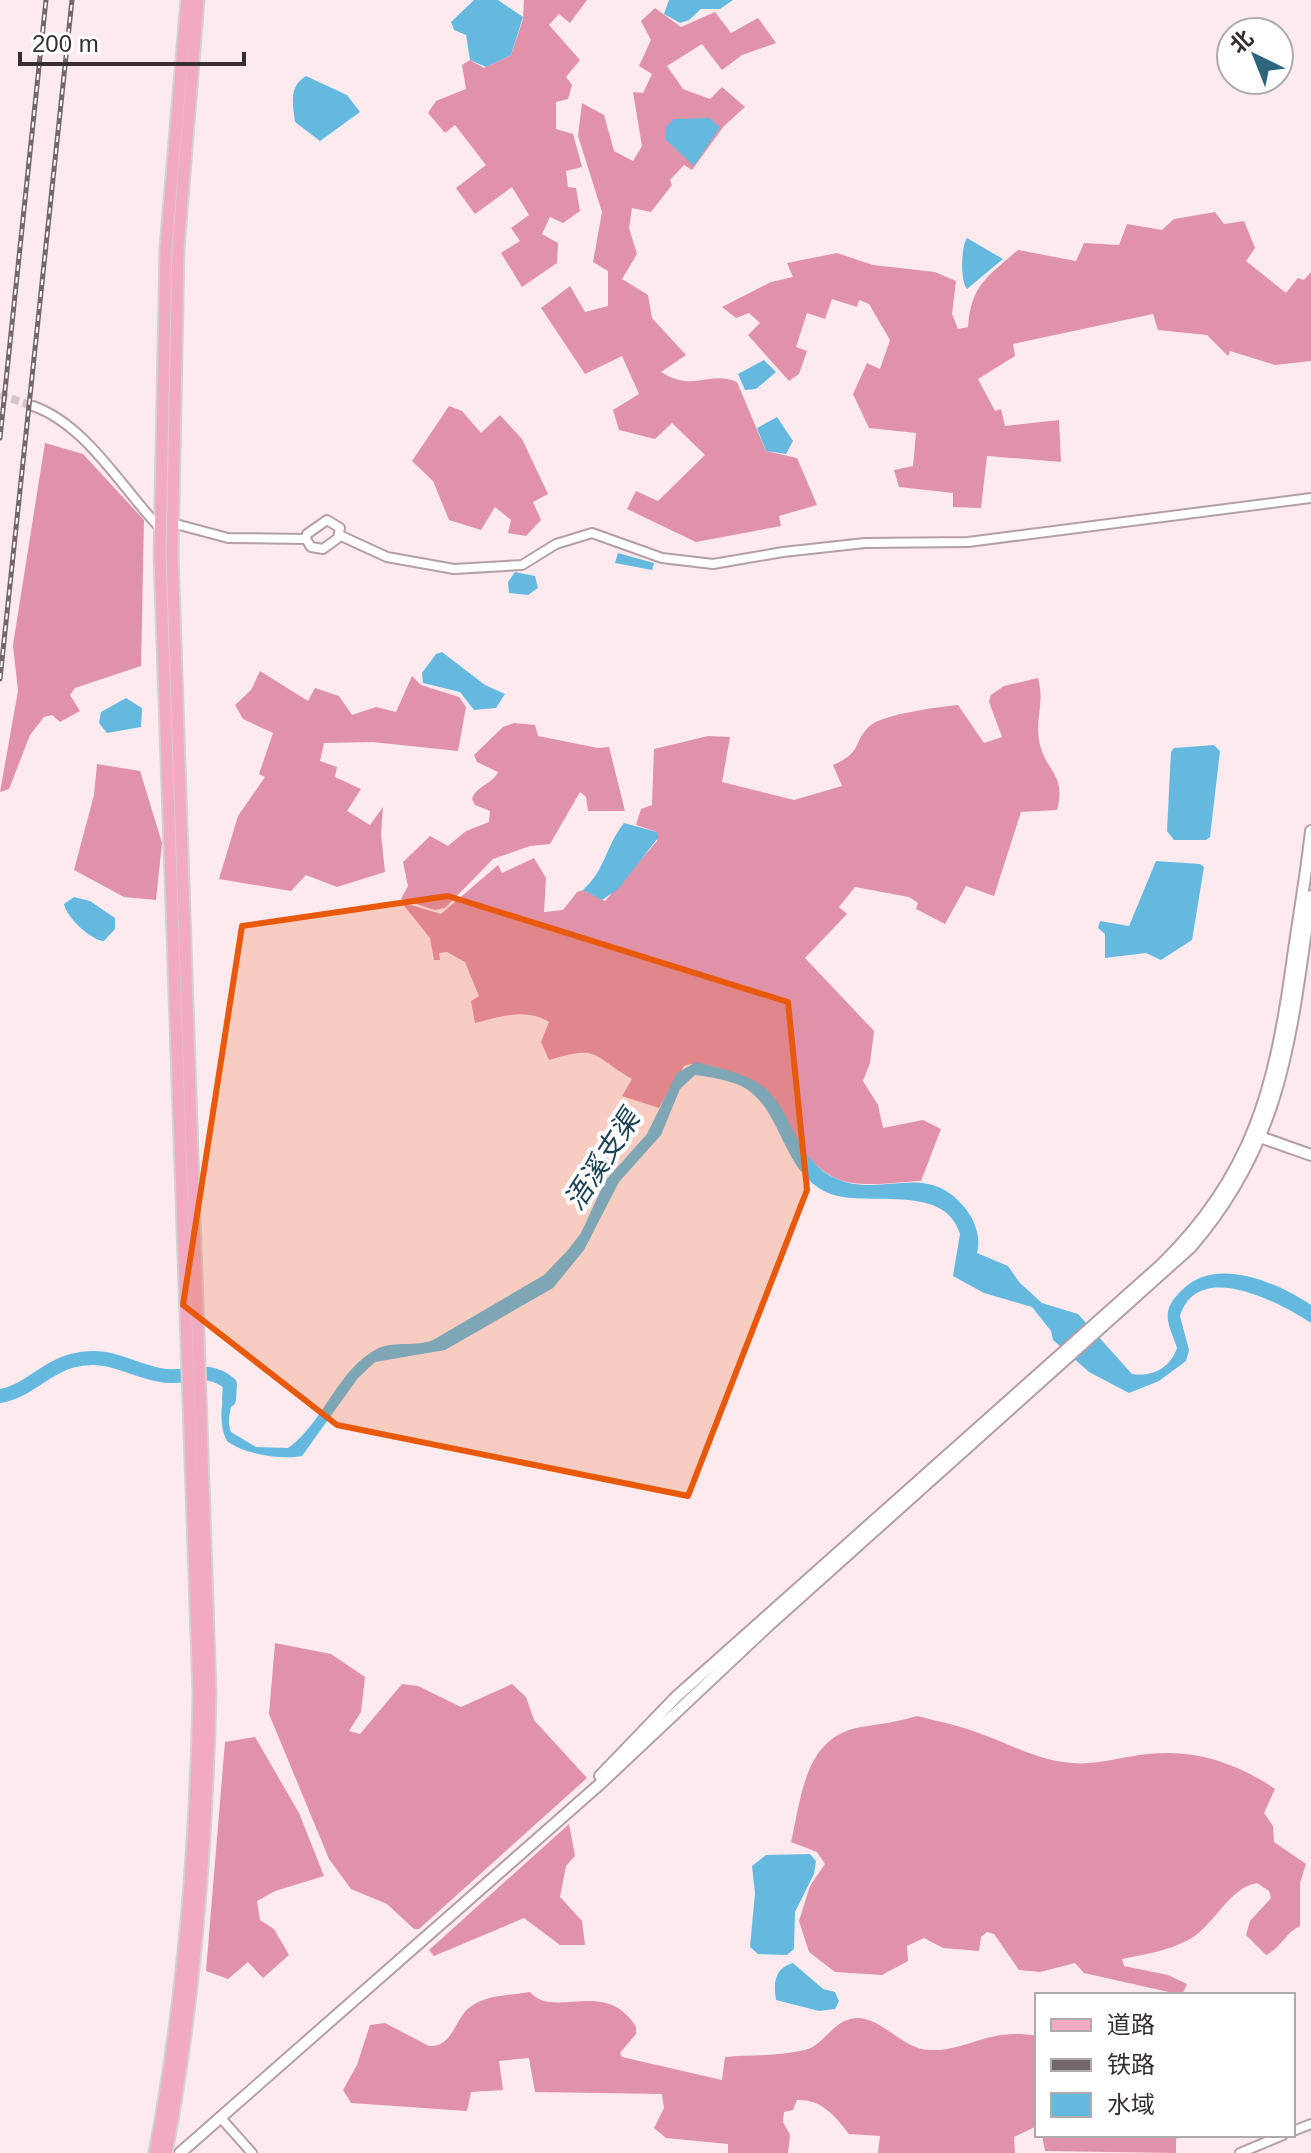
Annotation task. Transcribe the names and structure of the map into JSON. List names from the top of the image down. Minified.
{"water":["浯溪支渠"],"legend":["道路","铁路","水域"],"scale_bar":"200 m","north":"top left"}
